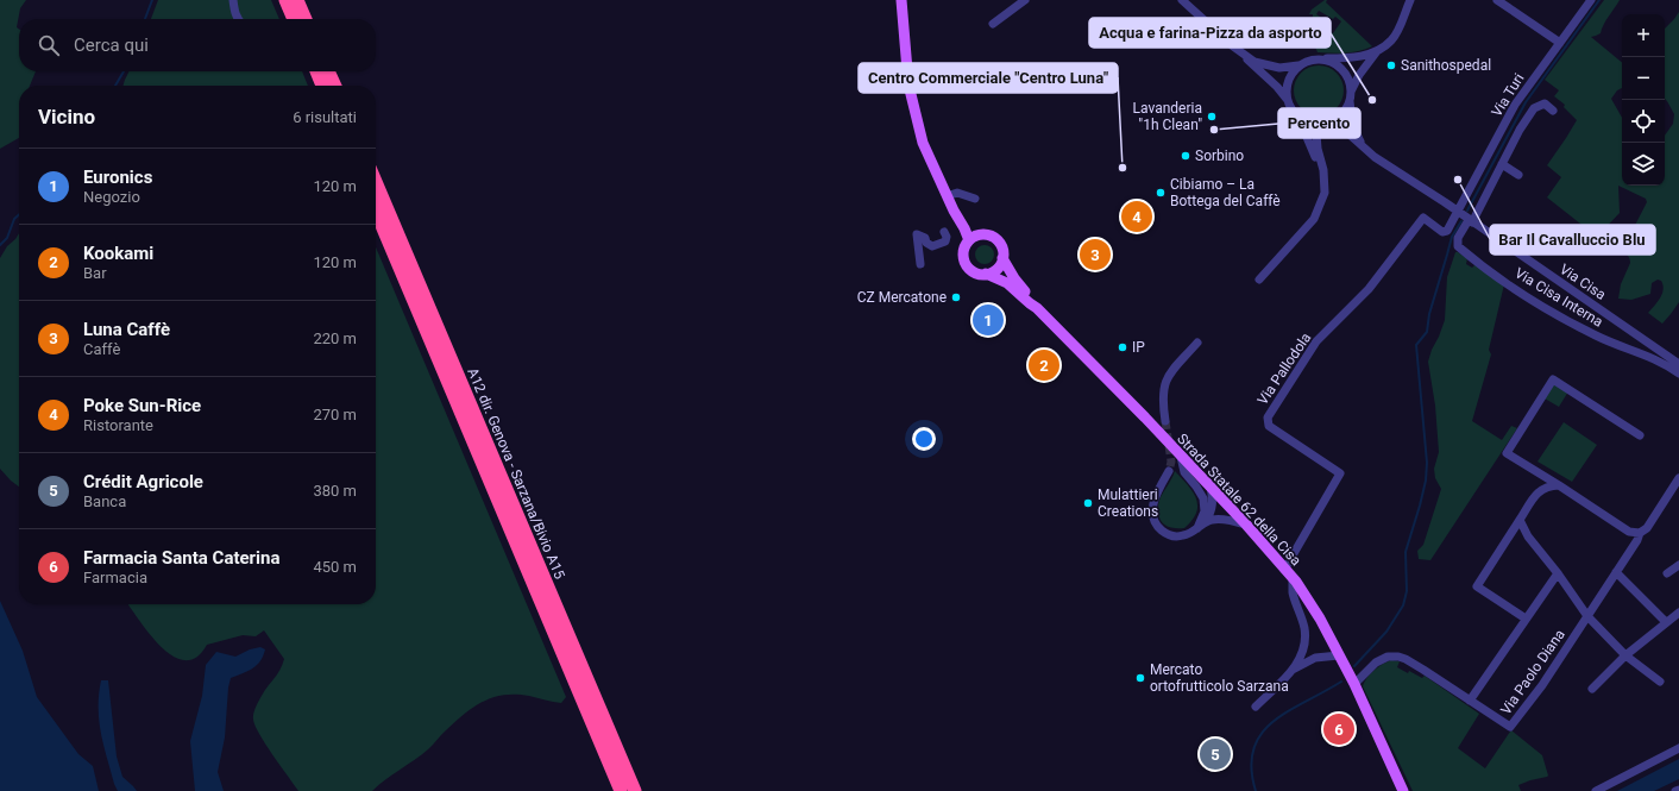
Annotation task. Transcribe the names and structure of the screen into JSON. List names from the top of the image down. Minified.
{"streets":{"highway":["A12 dir. Genova - Sarzana/Bivio A15"],"main road":["Strada Statale 62 della Cisa"],"street":["Via Turi","Via Cisa","Via Cisa Interna","Via Pallodola","Via Paolo Diana"]},"crossings":[["Via Turi","Via Cisa"],["Via Turi","Via Pallodola"],["Via Cisa","Via Cisa Interna"],["Via Cisa","Via Pallodola"],["Via Pallodola","Strada Statale 62 della Cisa"],["Strada Statale 62 della Cisa","Via Paolo Diana"]],"places":["Sanithospedal","Acqua e farina-Pizza da asporto","Lavanderia \"1h Clean\"","Percento","Sorbino","Centro Commerciale \"Centro Luna\"","Bar Il Cavalluccio Blu","Cibiamo – La Bottega del Caffè","CZ Mercatone","IP","Mulattieri Creations","Mercato ortofrutticolo Sarzana"],"page":{"map_buttons":["+","−"],"search":"Cerca qui","heading":["Vicino","6 risultati"],"list":[{"mark":"1","name":"Euronics","note":"Negozio","value":"120 m"},{"mark":"2","name":"Kookami","note":"Bar","value":"120 m"},{"mark":"3","name":"Luna Caffè","note":"Caffè","value":"220 m"},{"mark":"4","name":"Poke Sun-Rice","note":"Ristorante","value":"270 m"},{"mark":"5","name":"Crédit Agricole","note":"Banca","value":"380 m"},{"mark":"6","name":"Farmacia Santa Caterina","note":"Farmacia","value":"450 m"}],"pins":["4","3","1","2","6","5"]}}
